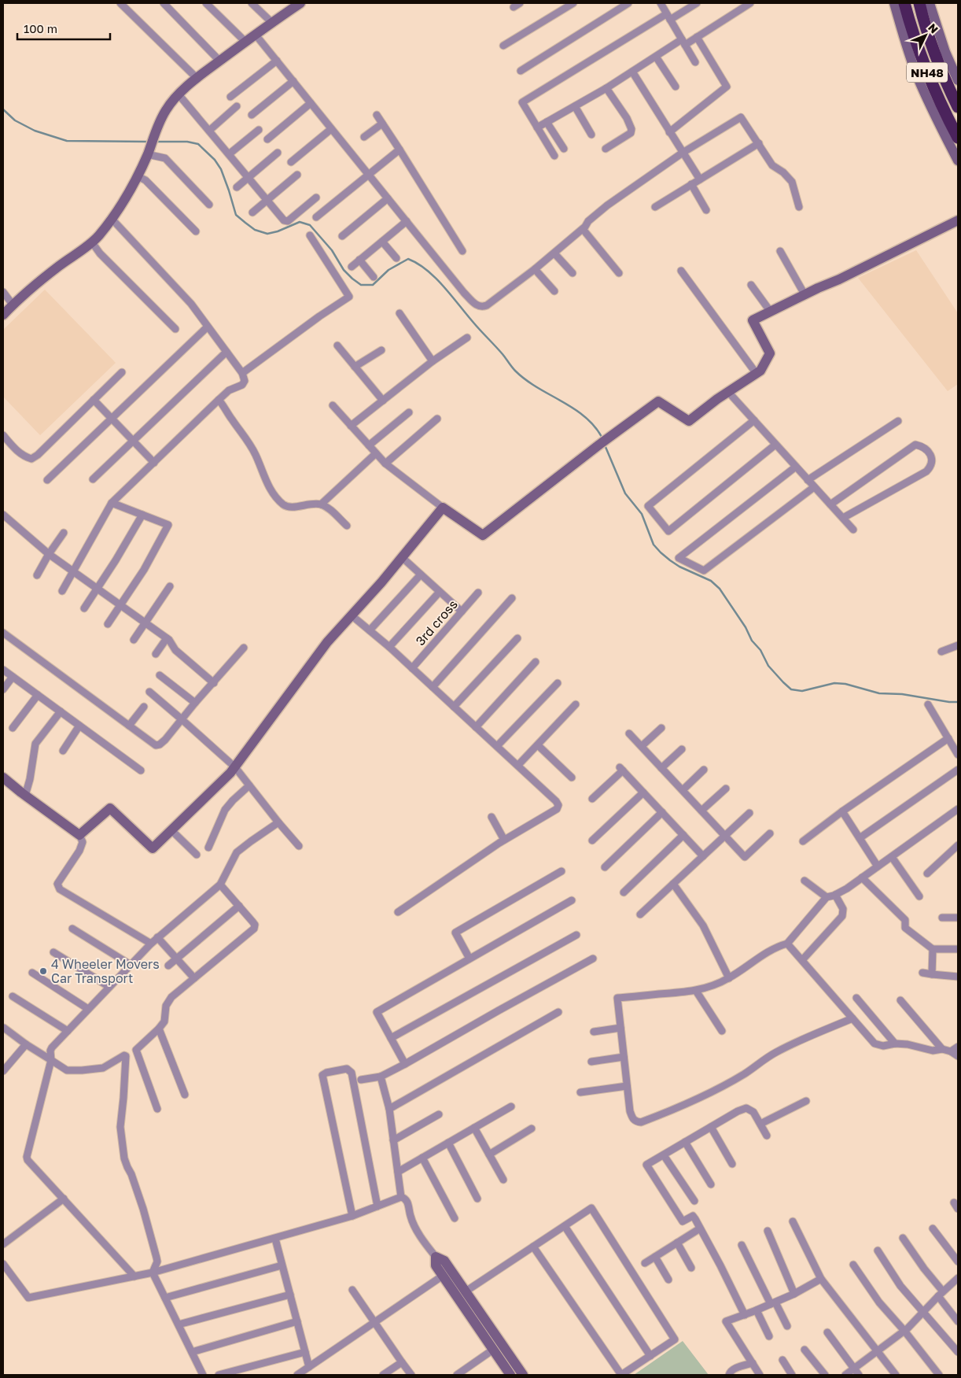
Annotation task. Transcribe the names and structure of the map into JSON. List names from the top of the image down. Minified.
{"streets":{"highway":["NH48"],"street":["3rd cross"]},"places":["4 Wheeler Movers Car Transport"],"scale_bar":"100 m","north":"top right"}
